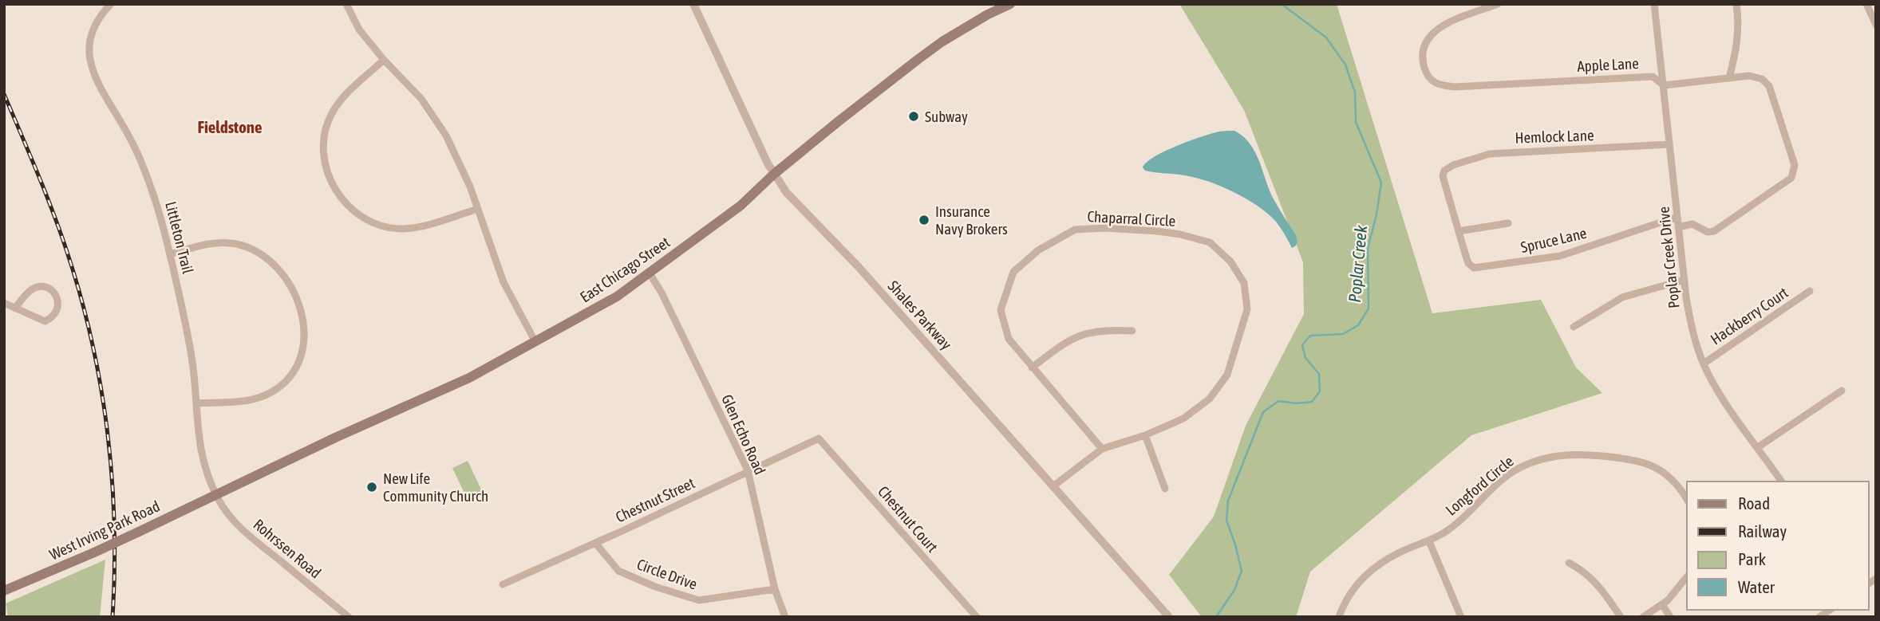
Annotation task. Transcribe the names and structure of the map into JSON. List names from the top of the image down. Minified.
{"streets":{"main road":["East Chicago Street","West Irving Park Road"],"street":["Apple Lane","Hemlock Lane","Chaparral Circle","Littleton Trail","Spruce Lane","Poplar Creek Drive","Shales Parkway","Hackberry Court","Glen Echo Road","Longford Circle","Chestnut Street","Chestnut Court","Rohrssen Road","Circle Drive"]},"crossings":[["Apple Lane","Poplar Creek Drive"],["Hemlock Lane","Spruce Lane"],["Hemlock Lane","Poplar Creek Drive"],["Chaparral Circle","Shales Parkway"],["Littleton Trail","East Chicago Street"],["Littleton Trail","West Irving Park Road"],["Littleton Trail","Rohrssen Road"],["Spruce Lane","Poplar Creek Drive"],["Poplar Creek Drive","Hackberry Court"],["East Chicago Street","Shales Parkway"],["East Chicago Street","Glen Echo Road"],["East Chicago Street","West Irving Park Road"],["East Chicago Street","Rohrssen Road"],["Glen Echo Road","Chestnut Street"],["Glen Echo Road","Circle Drive"],["Chestnut Street","Chestnut Court"],["Chestnut Street","Circle Drive"],["West Irving Park Road","Rohrssen Road"]],"districts":["Fieldstone"],"water":["Poplar Creek"],"places":["Subway","Insurance Navy Brokers","New Life Community Church"],"legend":["Road","Railway","Park","Water"]}
